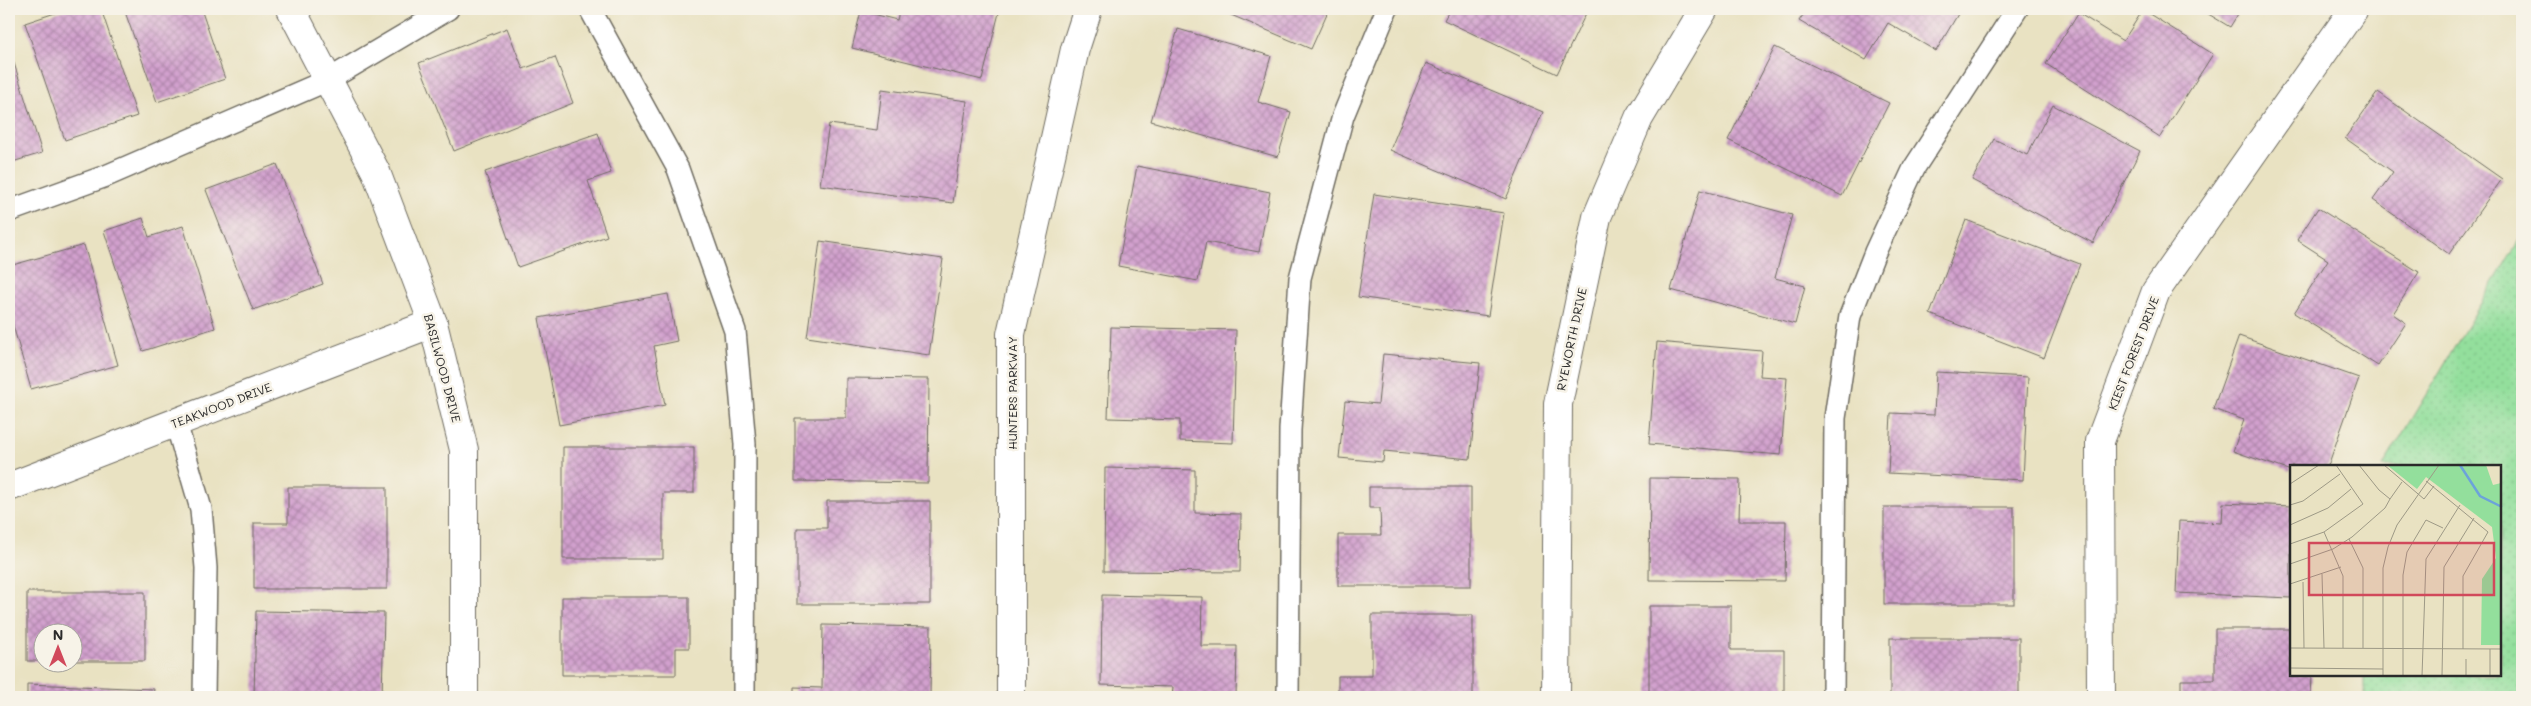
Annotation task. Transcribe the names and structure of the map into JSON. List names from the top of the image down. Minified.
{"streets":{"street":["RYEWORTH DRIVE","KIEST FOREST DRIVE","BASILWOOD DRIVE","HUNTERS PARKWAY","TEAKWOOD DRIVE"]},"crossings":[["BASILWOOD DRIVE","TEAKWOOD DRIVE"]],"north":"top"}
